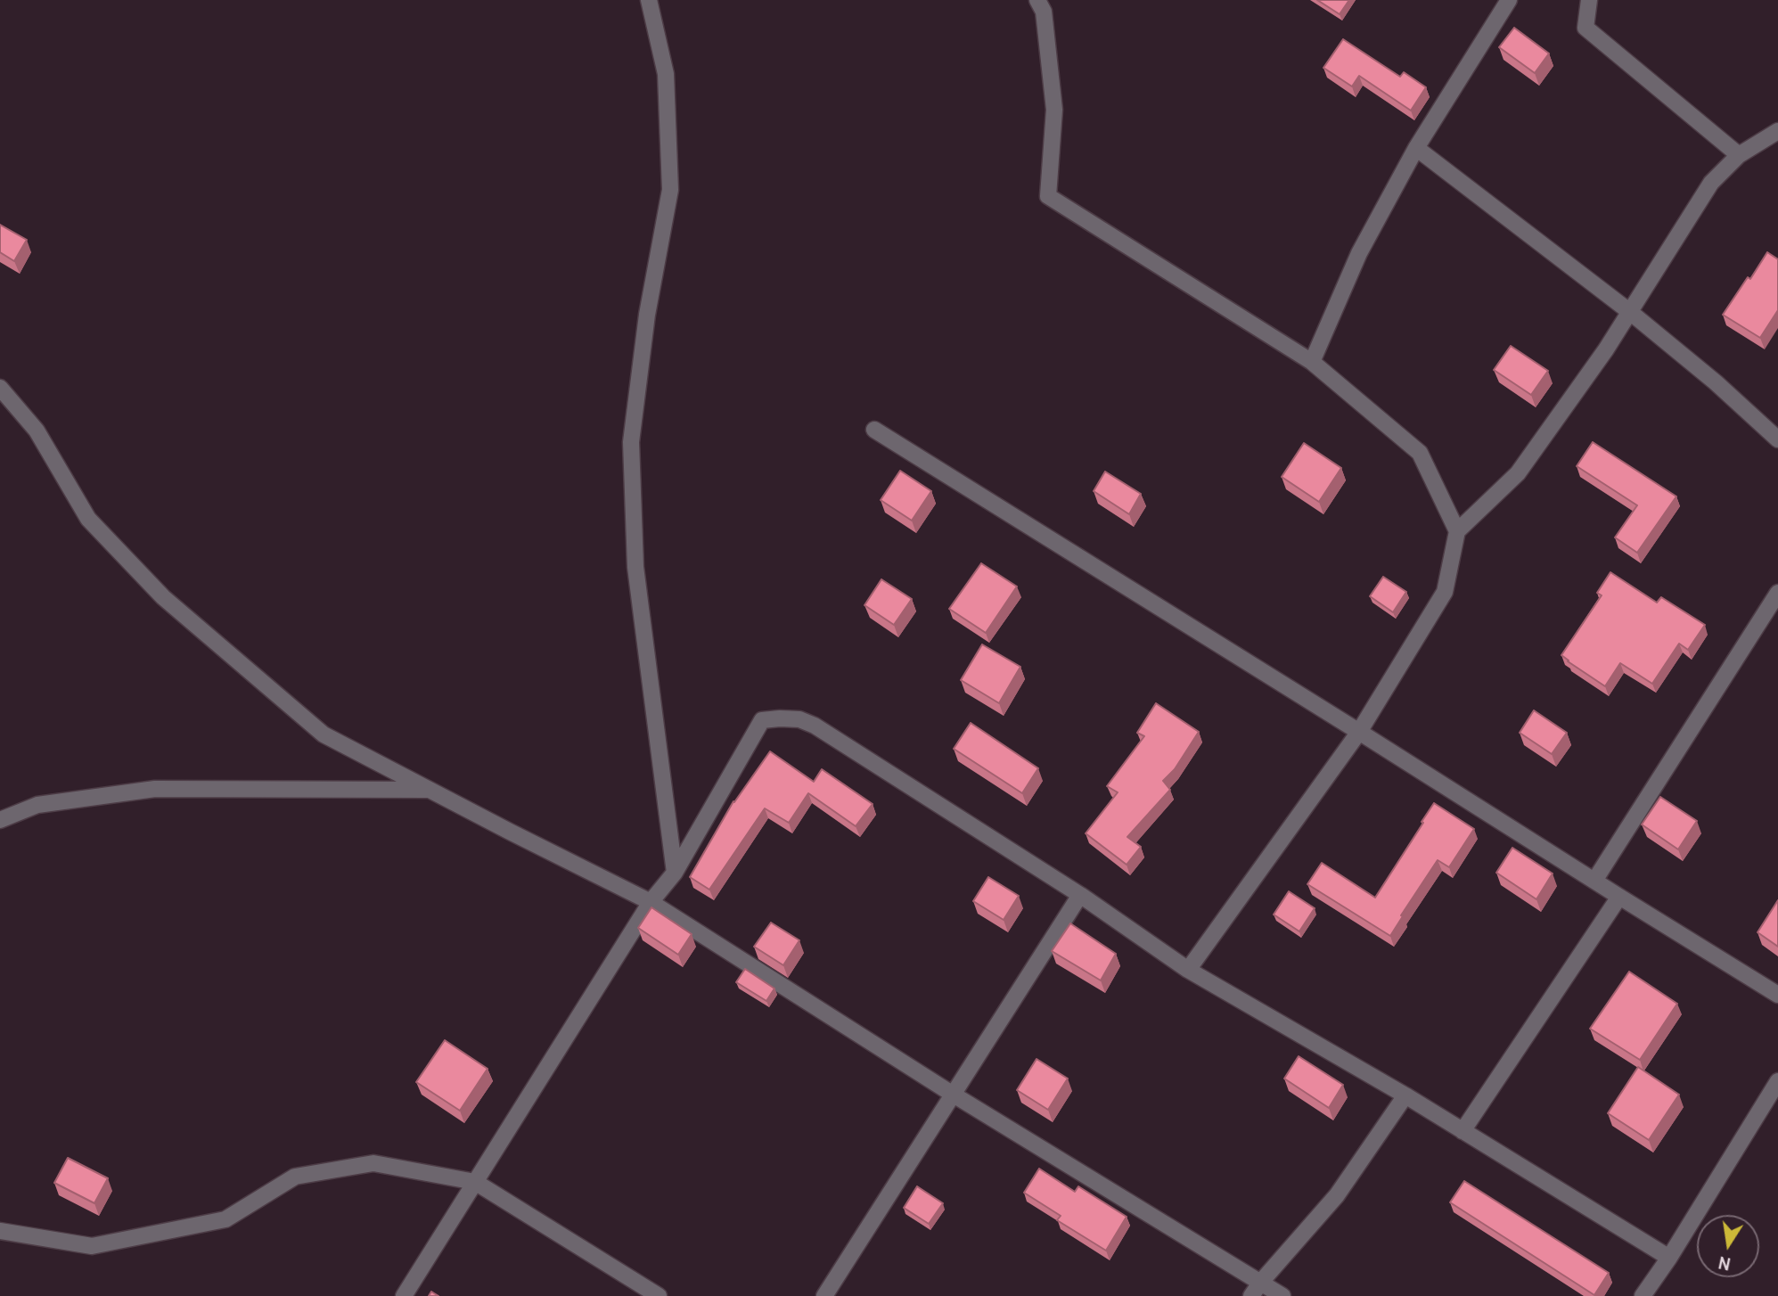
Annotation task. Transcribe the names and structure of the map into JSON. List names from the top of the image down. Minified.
{"north":"bottom"}
